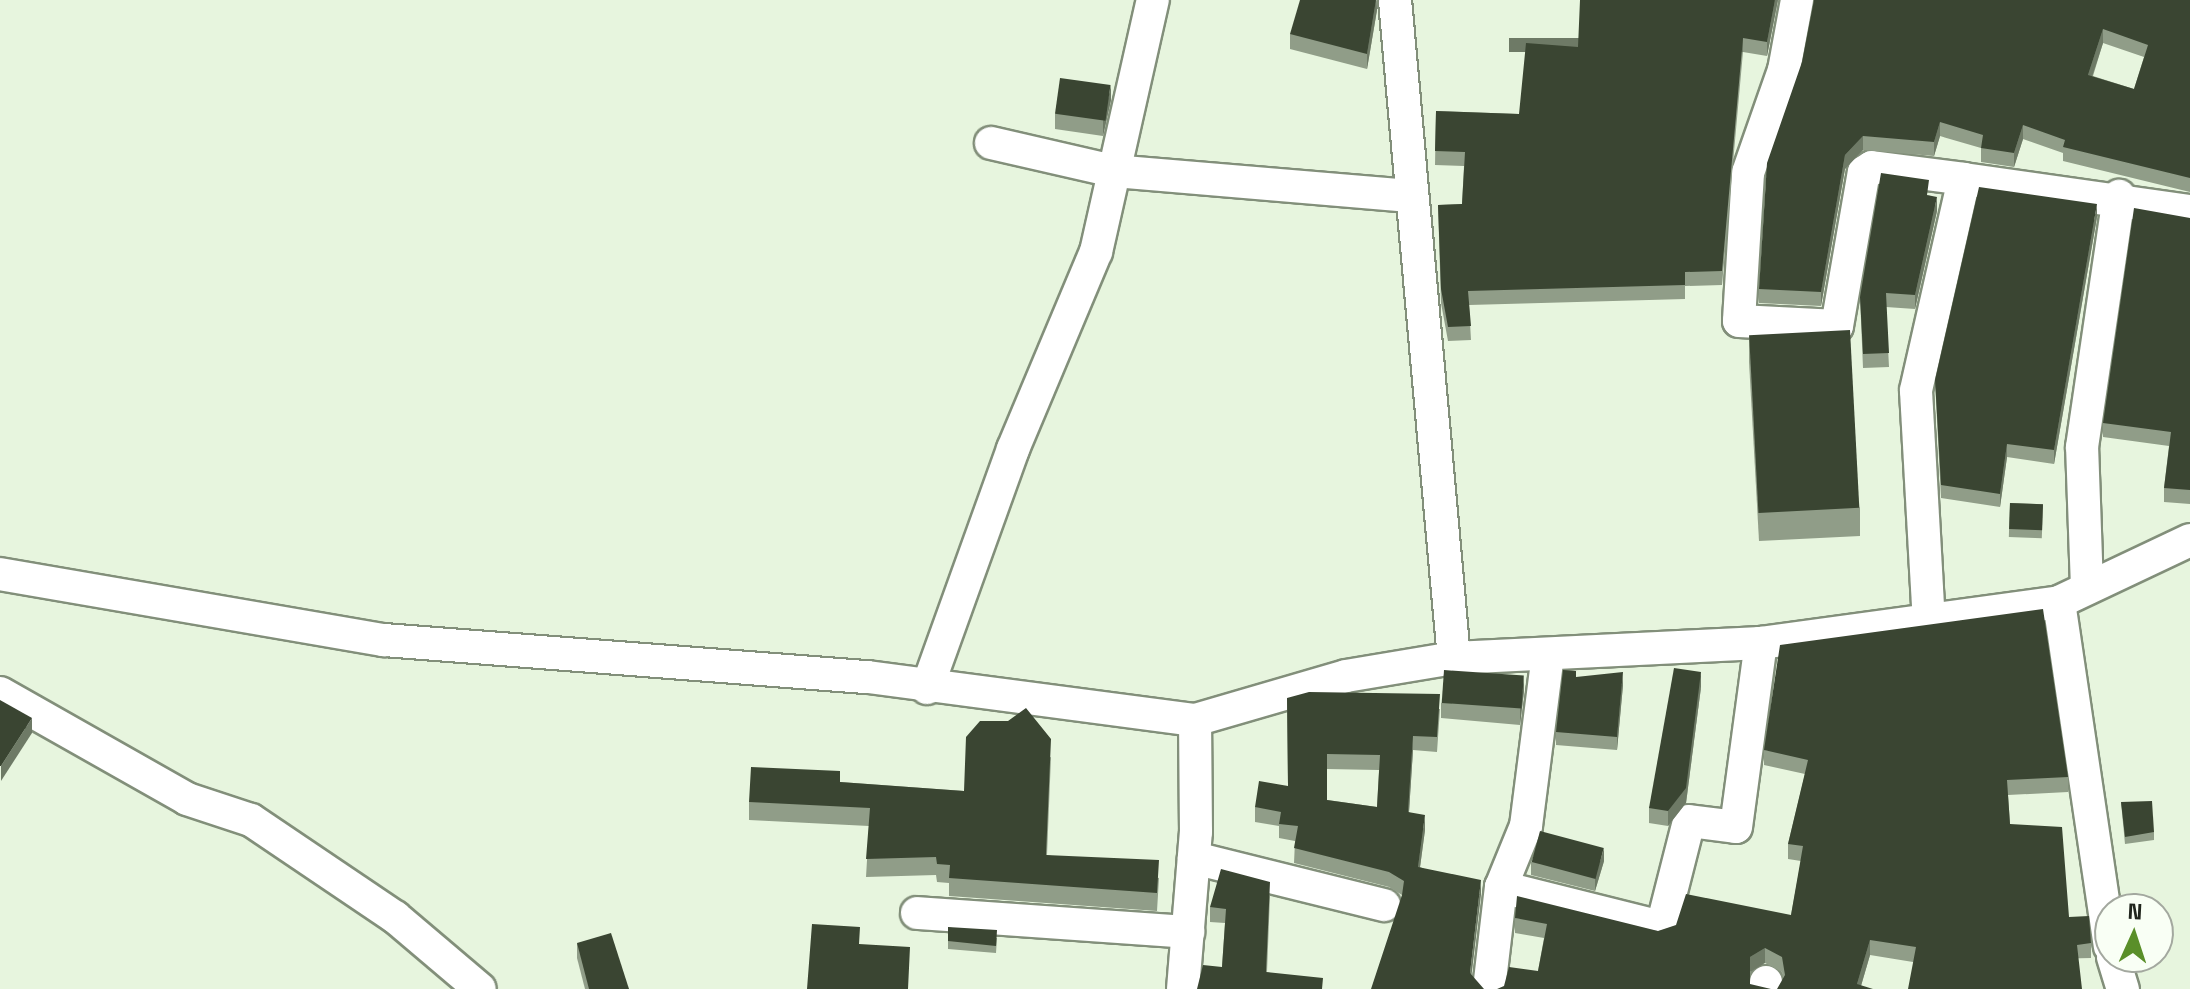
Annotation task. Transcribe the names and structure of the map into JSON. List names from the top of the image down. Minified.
{"north":"top"}
